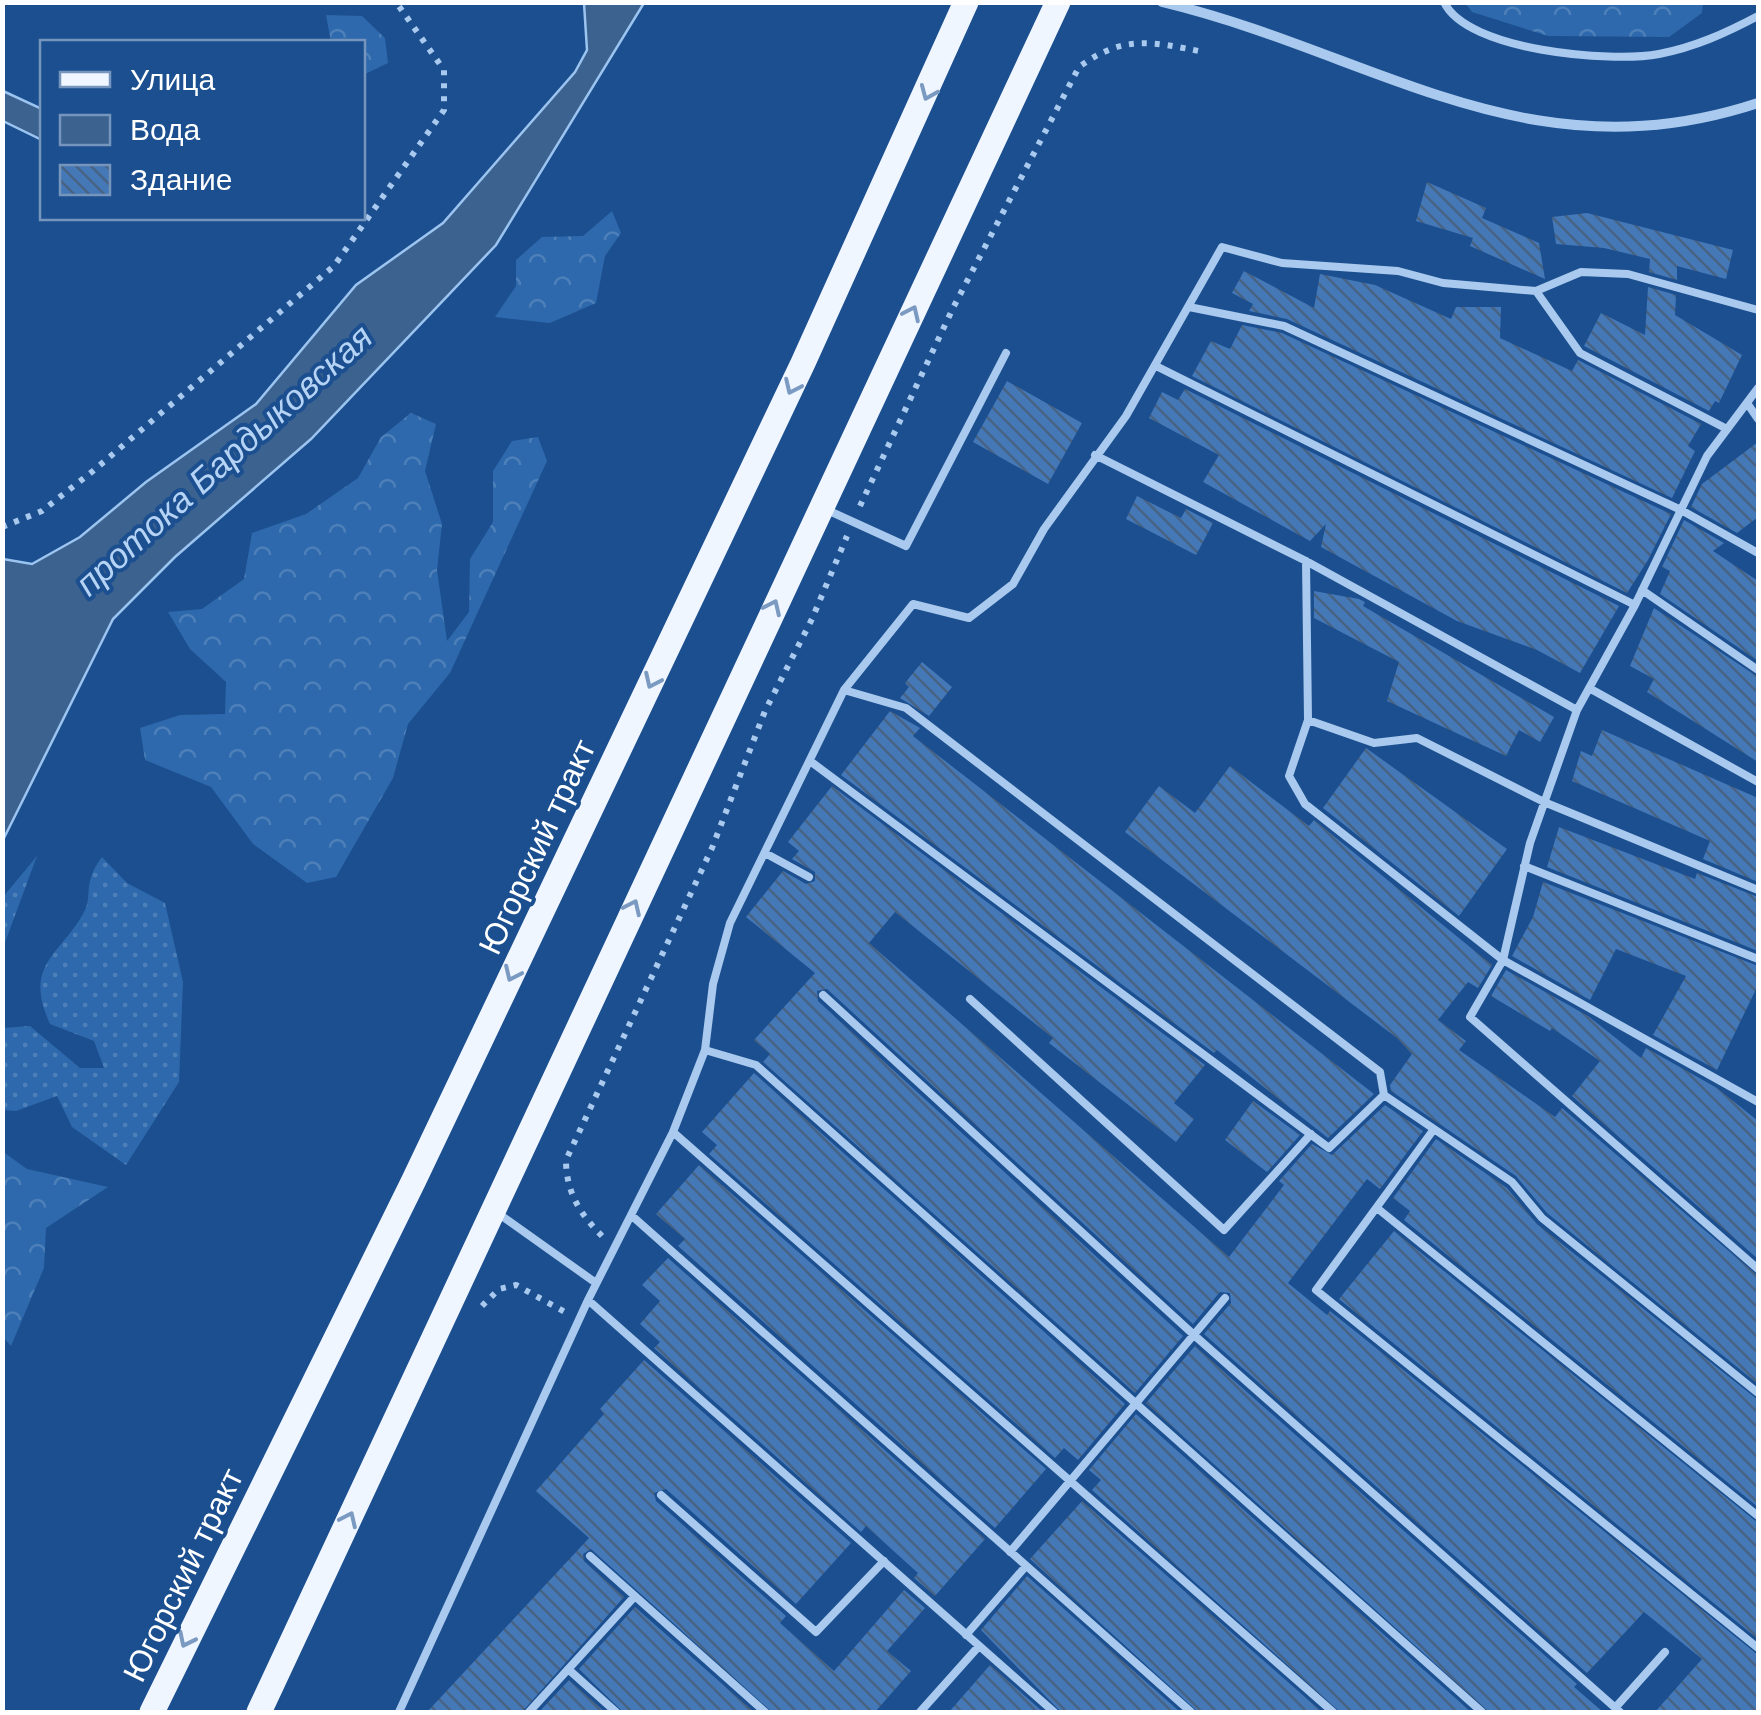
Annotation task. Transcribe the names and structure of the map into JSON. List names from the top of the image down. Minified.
{"streets":{"main road":["Югорский тракт"]},"water":["протока Бардыковская"],"legend":["Улица","Вода","Здание"]}
